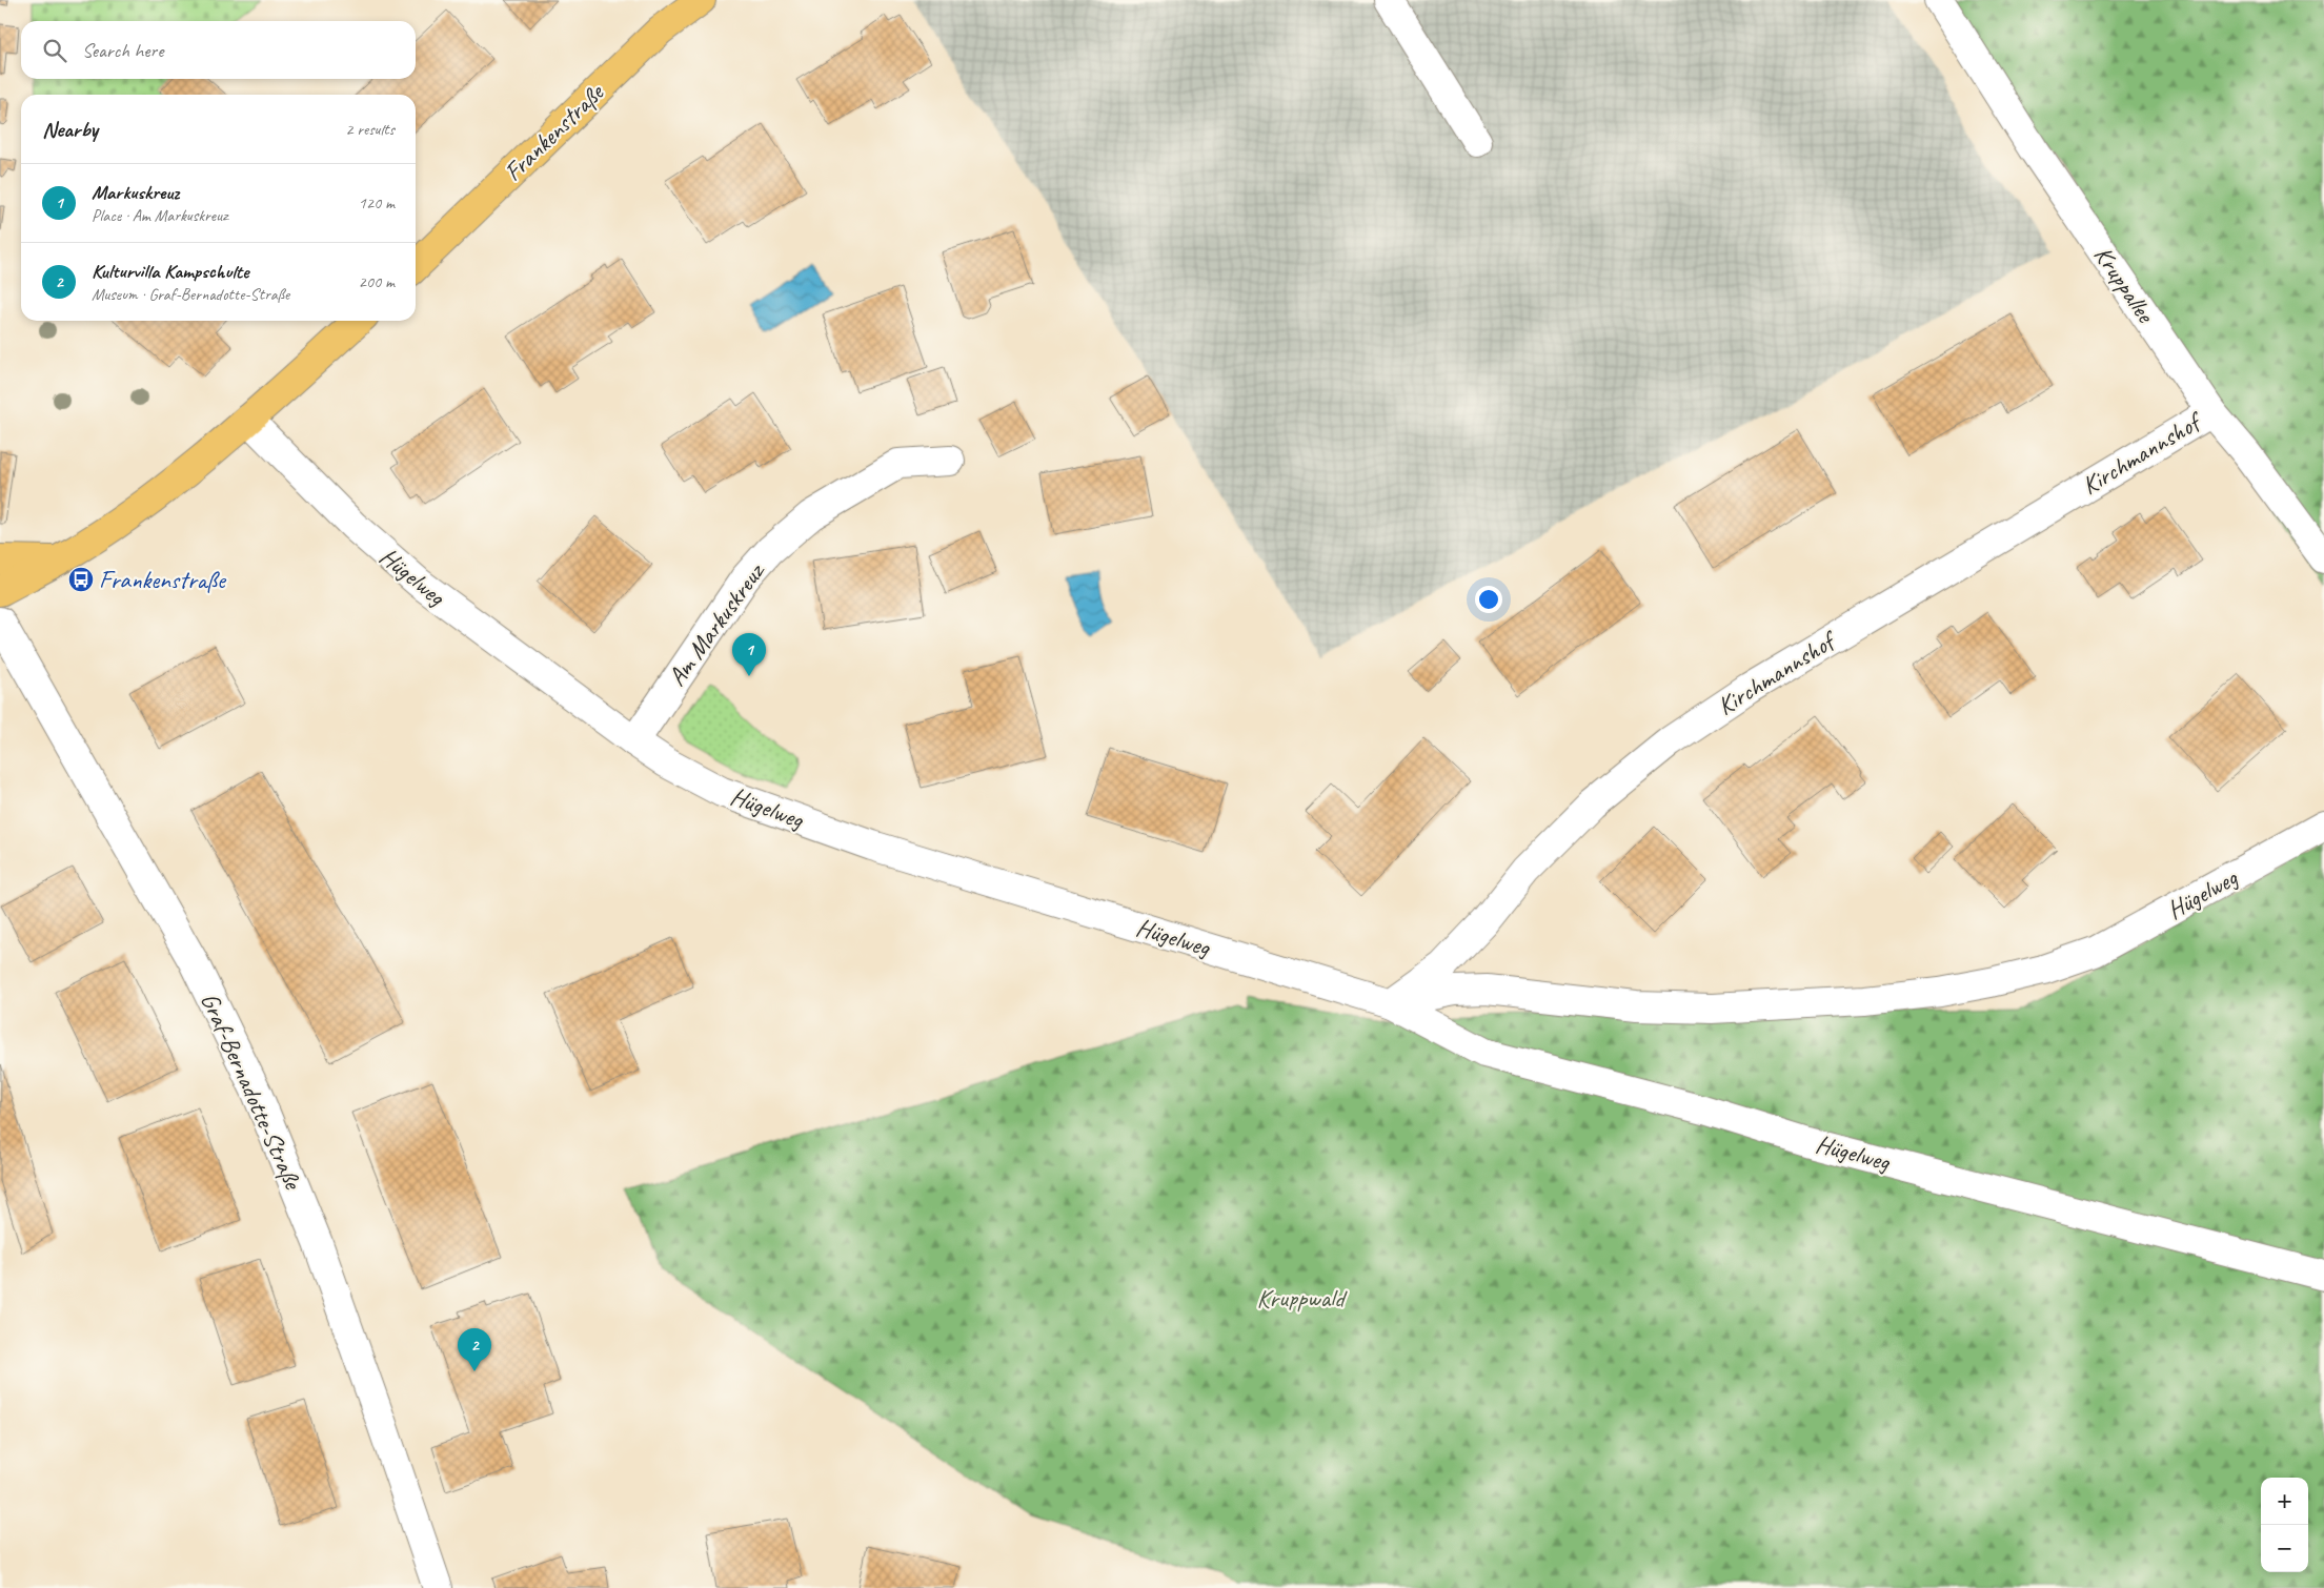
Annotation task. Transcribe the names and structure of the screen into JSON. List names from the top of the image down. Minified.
{"streets":{"main road":["Frankenstraße"],"street":["Kruppallee","Kirchmannshof","Hügelweg","Am Markuskreuz","Graf-Bernadotte-Straße"]},"crossings":[["Kruppallee","Kirchmannshof"],["Kirchmannshof","Hügelweg"],["Hügelweg","Am Markuskreuz"]],"parks":["Kruppwald"],"places":{"bus stop":["Frankenstraße"]},"page":{"search":"Search here","heading":["Nearby","2 results"],"list":[{"mark":"1","name":"Markuskreuz","note":"Place · Am Markuskreuz","value":"120 m"},{"mark":"2","name":"Kulturvilla Kampschulte","note":"Museum · Graf-Bernadotte-Straße","value":"200 m"}],"pins":["1","2"],"map_buttons":["+","−"]}}
